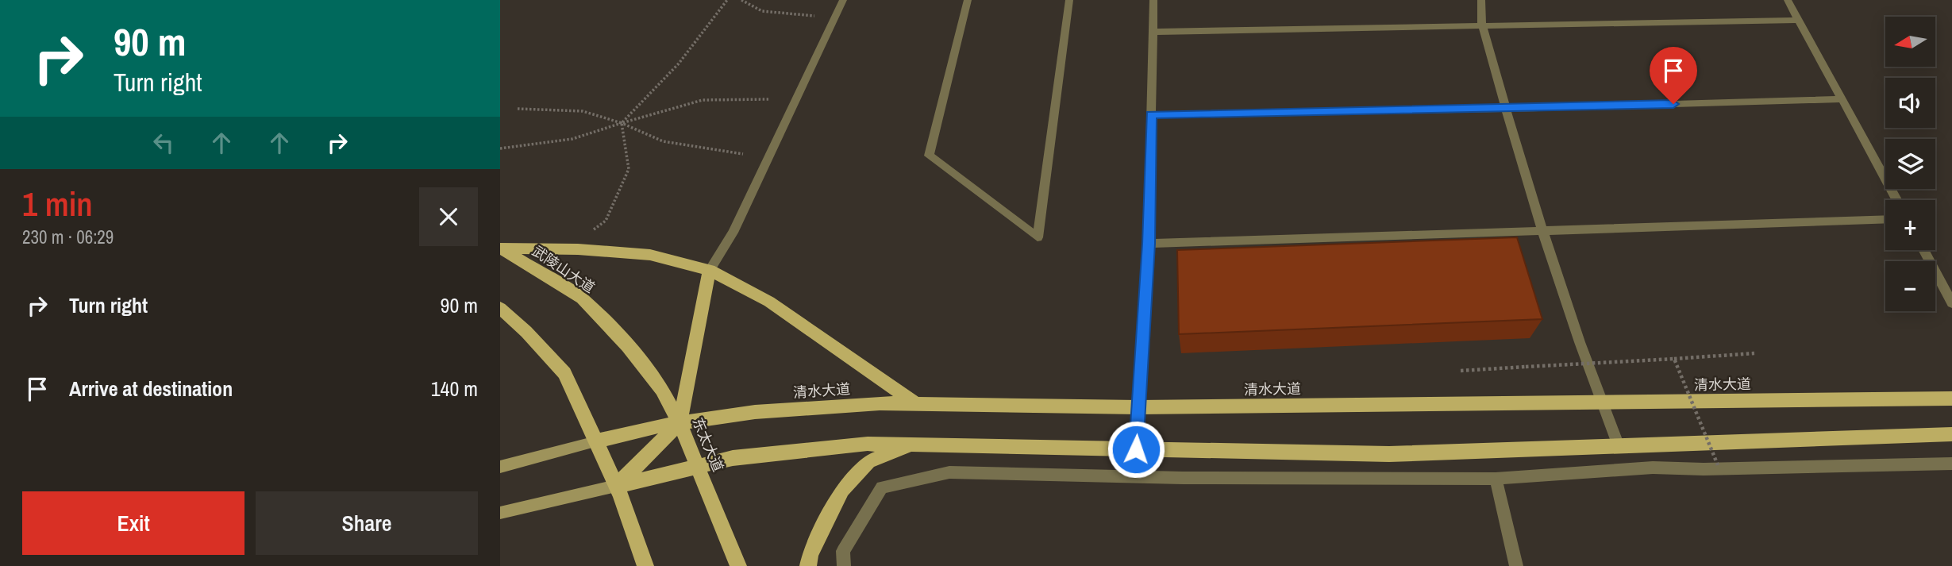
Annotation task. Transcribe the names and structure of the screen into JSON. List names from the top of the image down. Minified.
{"streets":{"main road":["武陵山大道","清水大道","东太大道"]},"crossings":[["武陵山大道","东太大道"],["清水大道","东太大道"]],"north":"left","page":{"turn":["90 m","Turn right"],"map_buttons":["+","−"],"heading":["1 min","230 m · 06:29"],"list":[{"name":"Turn right","value":"90 m"},{"name":"Arrive at destination","value":"140 m"}],"buttons":["Exit","Share"]}}
